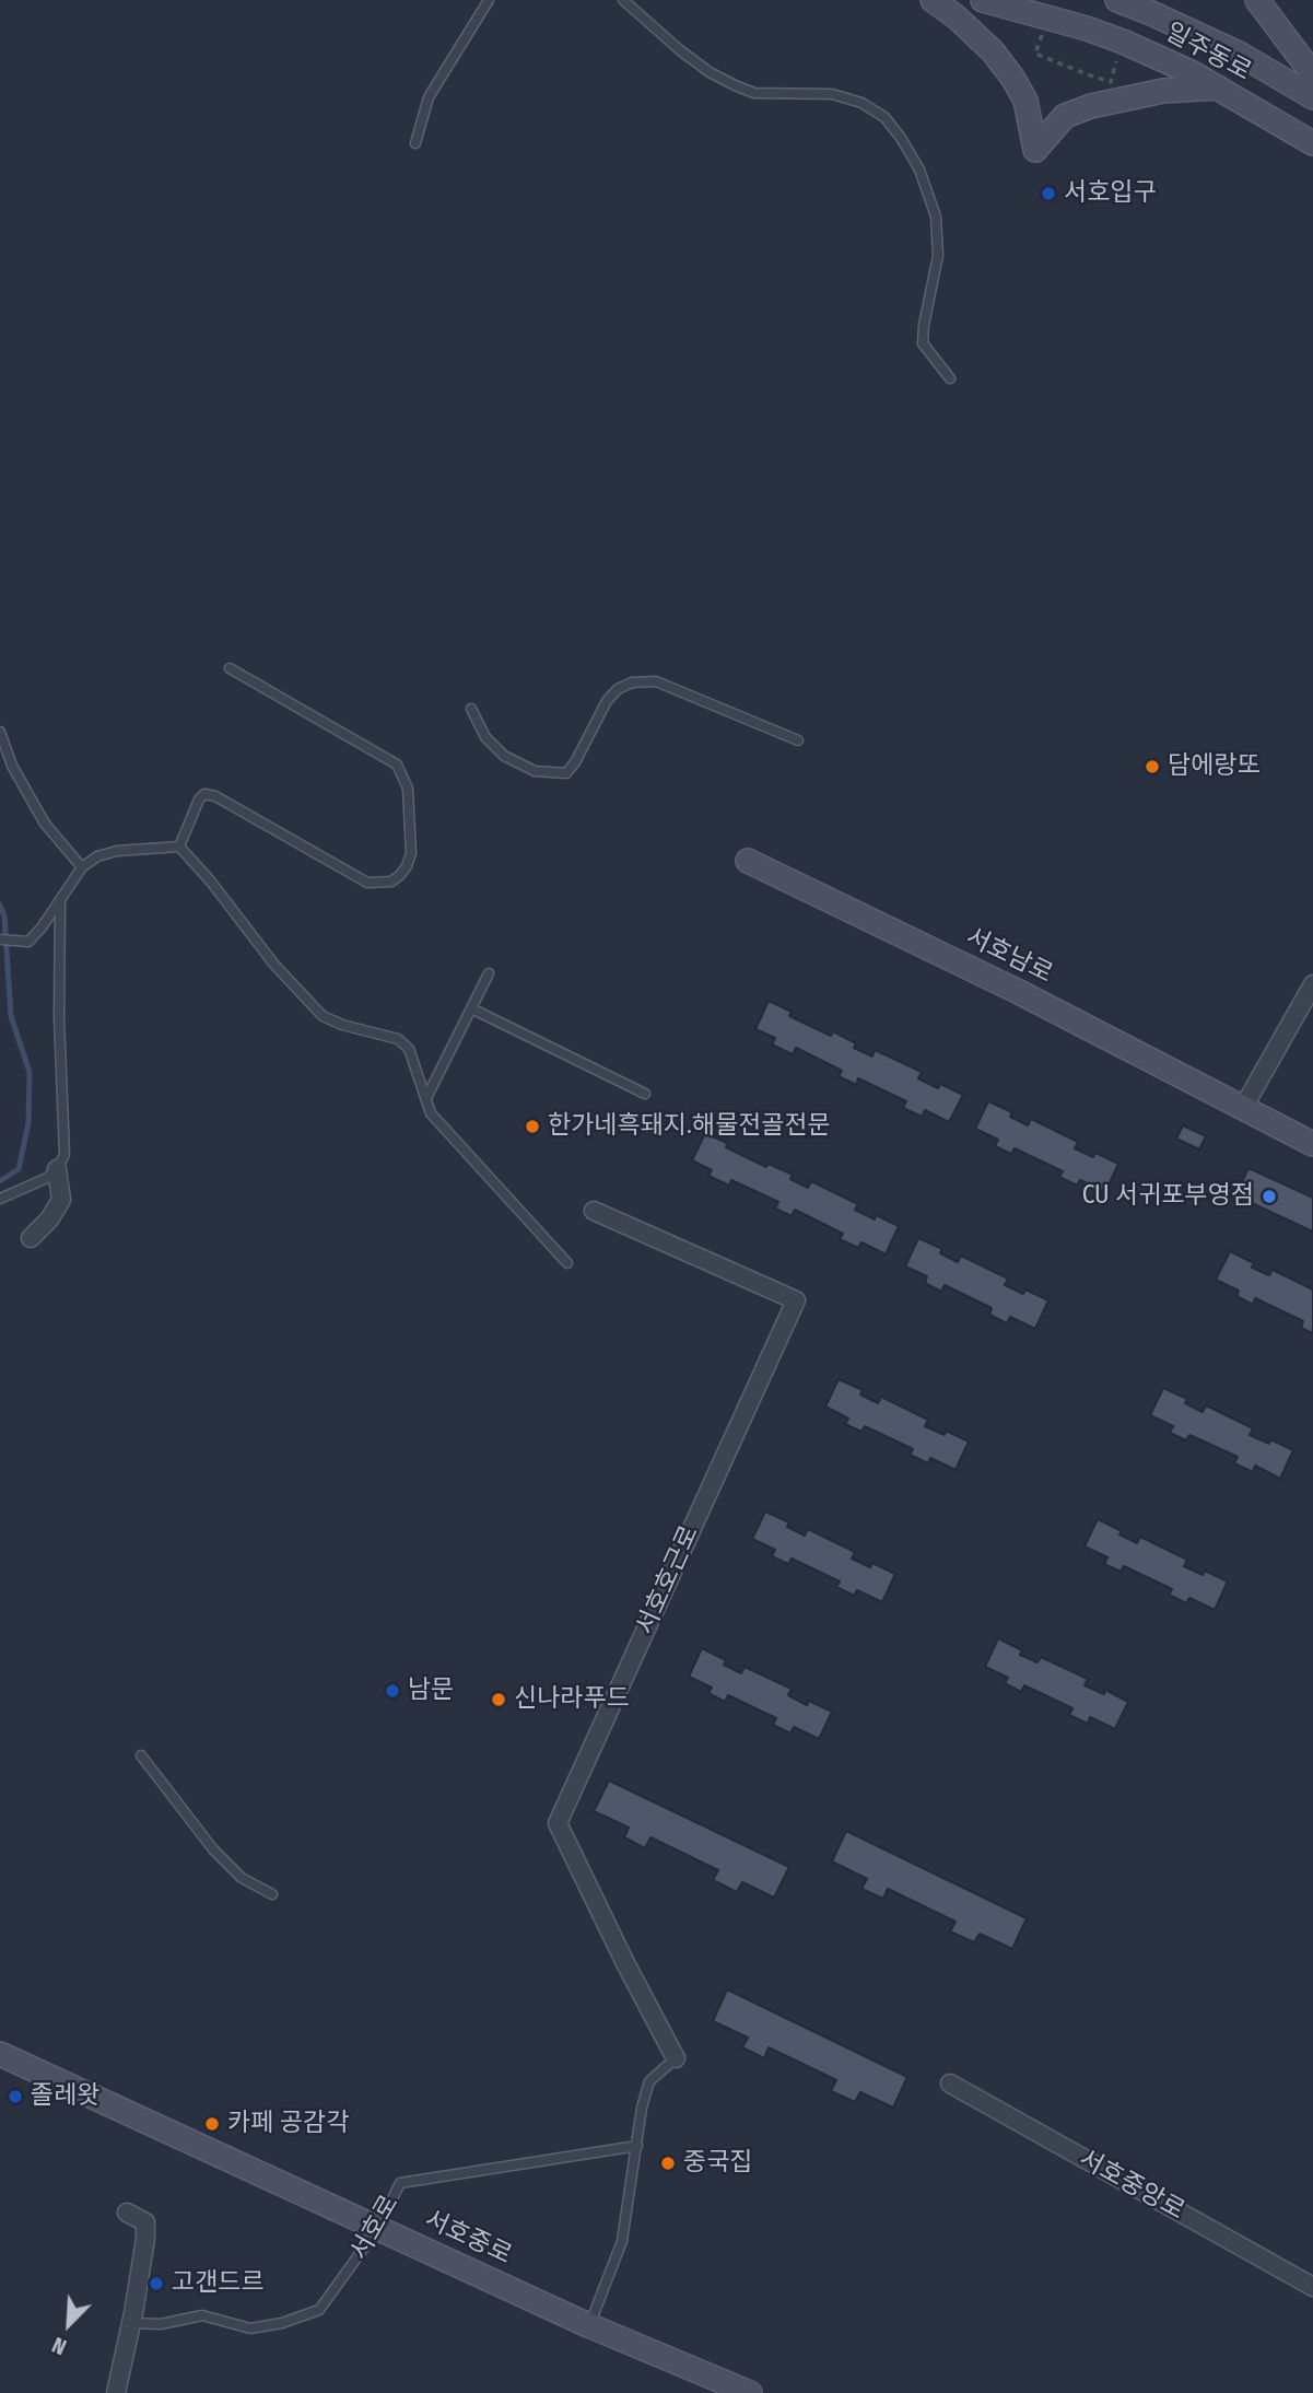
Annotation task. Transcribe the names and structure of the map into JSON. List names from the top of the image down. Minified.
{"streets":{"main road":["일주동로","서호남로","서호중로"],"street":["서호호근로","서호중앙로"],"lane":["서호로"]},"crossings":[["서호로","서호중로"]],"places":["서호입구","담에랑또","한가네흑돼지.해물전골전문","CU 서귀포부영점","남문","신나라푸드","졸레왓","카페 공감각","중국집","고갠드르"],"north":"bottom left"}
